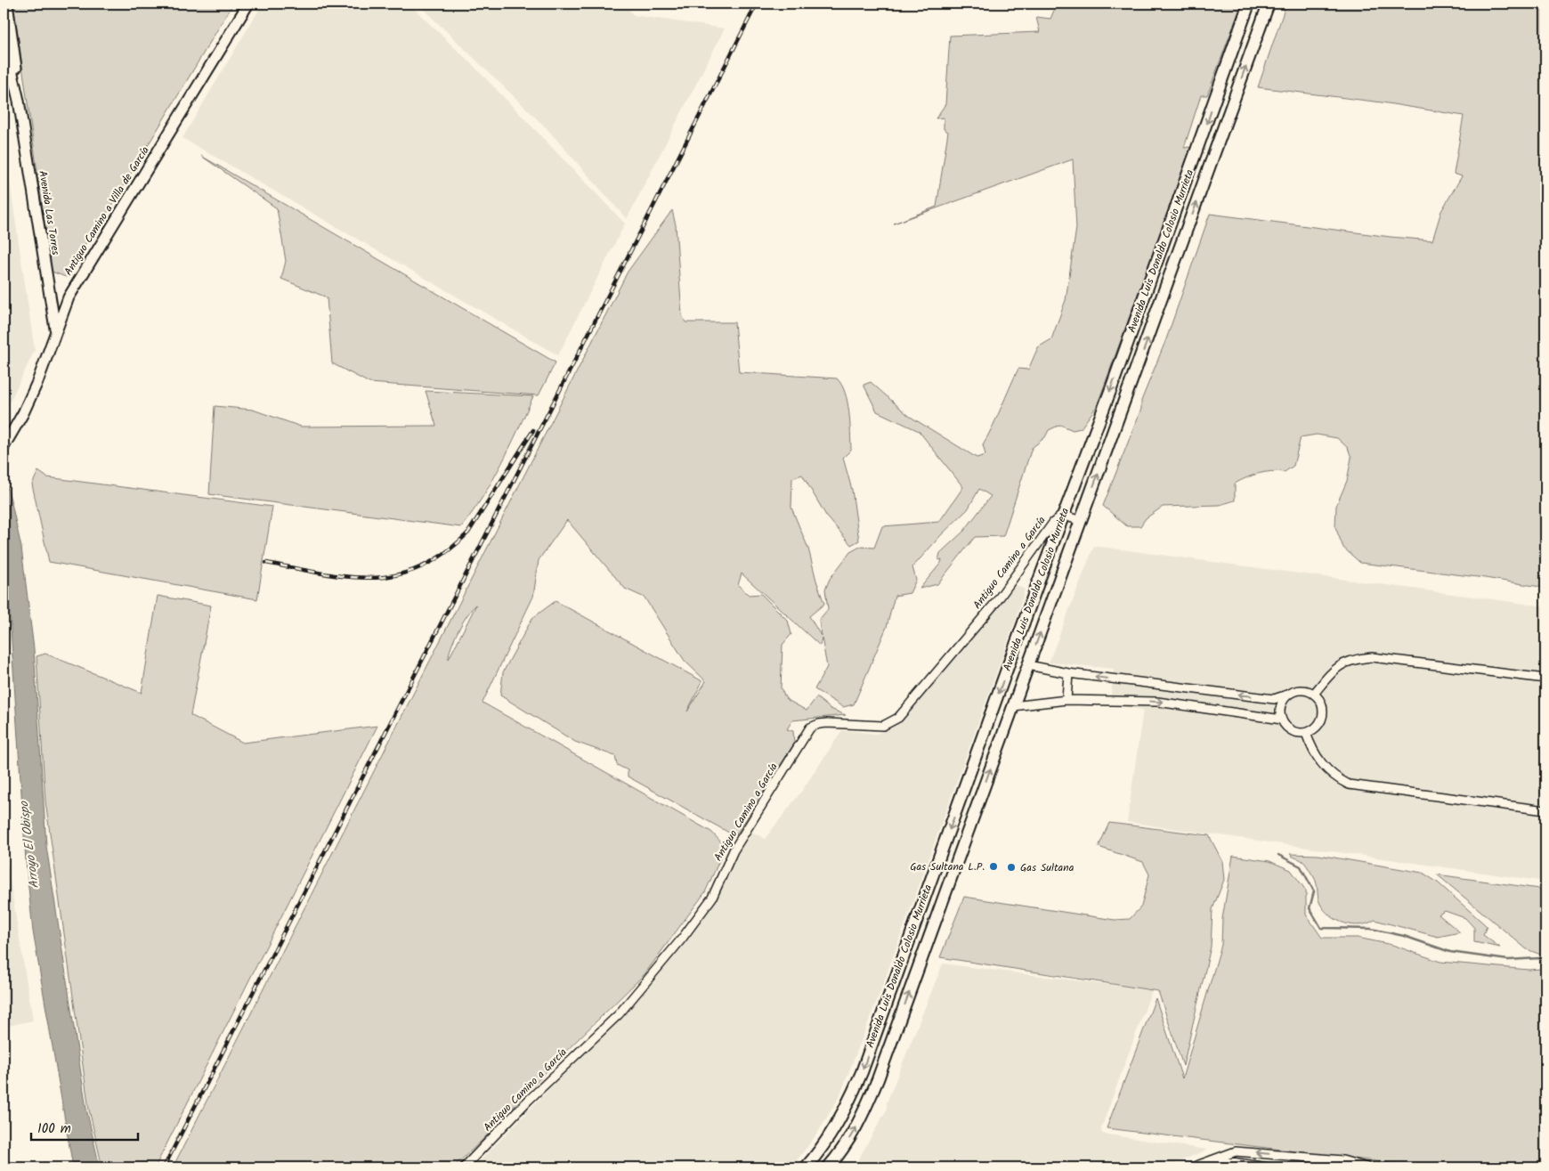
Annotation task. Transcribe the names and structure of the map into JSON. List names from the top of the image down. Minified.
{"streets":{"main road":["Avenida Luis Donaldo Colosio Murrieta"],"street":["Antiguo Camino a Villa de García","Avenida Las Torres","Antiguo Camino a García"]},"crossings":[["Antiguo Camino a Villa de García","Avenida Las Torres"],["Avenida Luis Donaldo Colosio Murrieta","Antiguo Camino a García"]],"water":["Arroyo El Obispo"],"places":["Gas Sultana L.P.","Gas Sultana"],"scale_bar":"100 m"}
